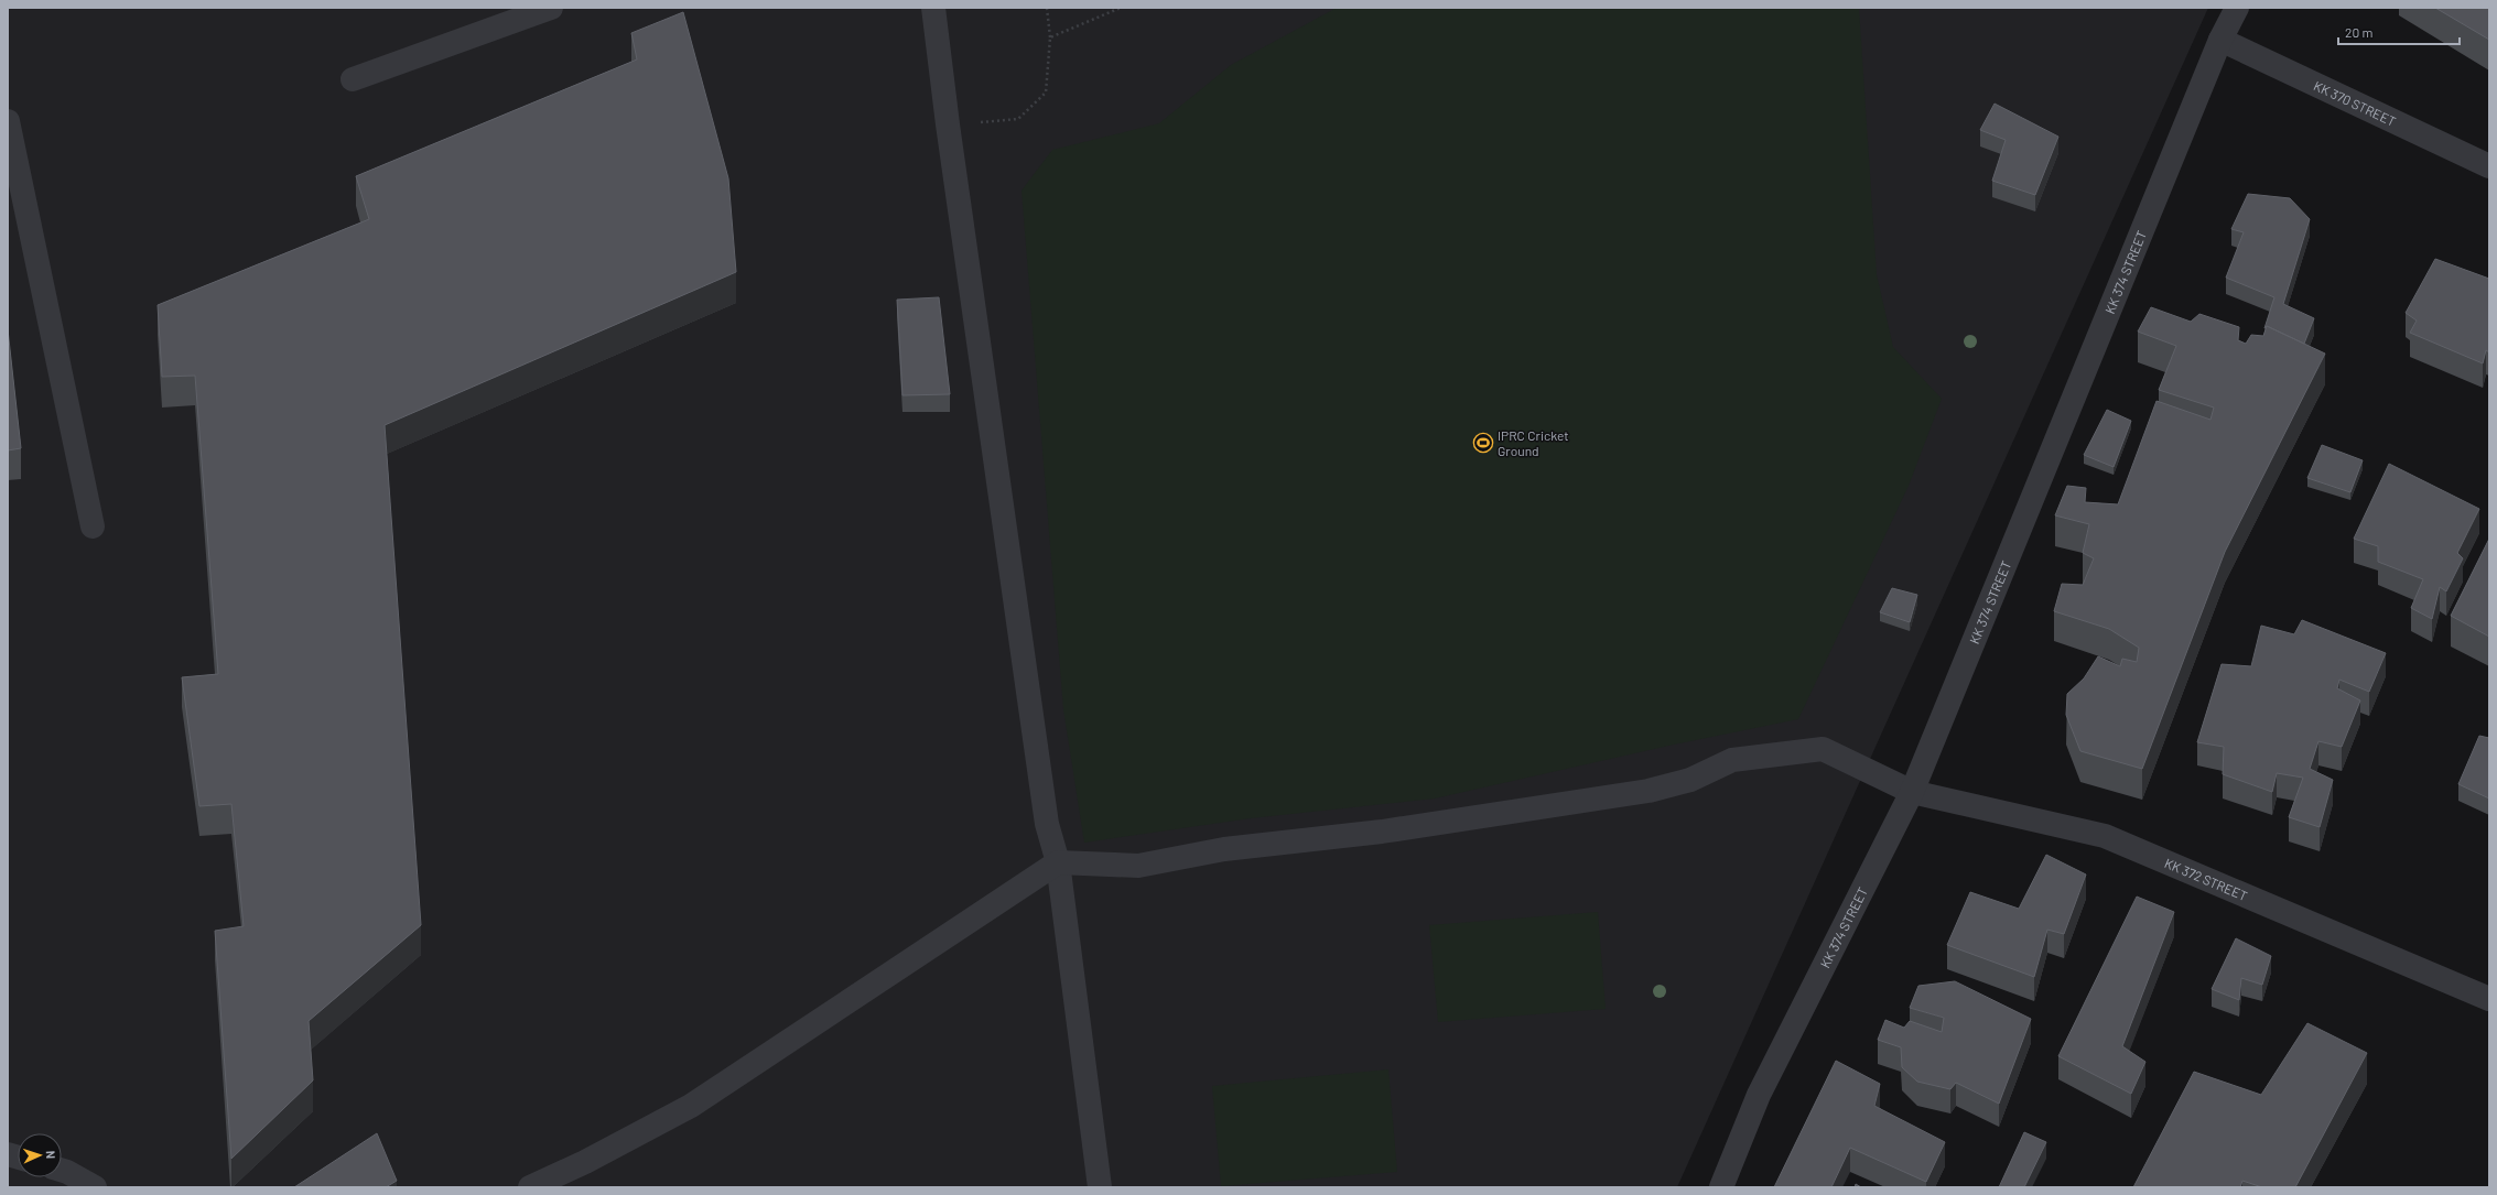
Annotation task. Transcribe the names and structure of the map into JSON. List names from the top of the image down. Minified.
{"streets":{"street":["KK 370 STREET","KK 374 STREET","KK 372 STREET"]},"crossings":[["KK 370 STREET","KK 374 STREET"],["KK 374 STREET","KK 372 STREET"]],"places":{"sports":["IPRC Cricket Ground"]},"scale_bar":"20 m","north":"right"}
